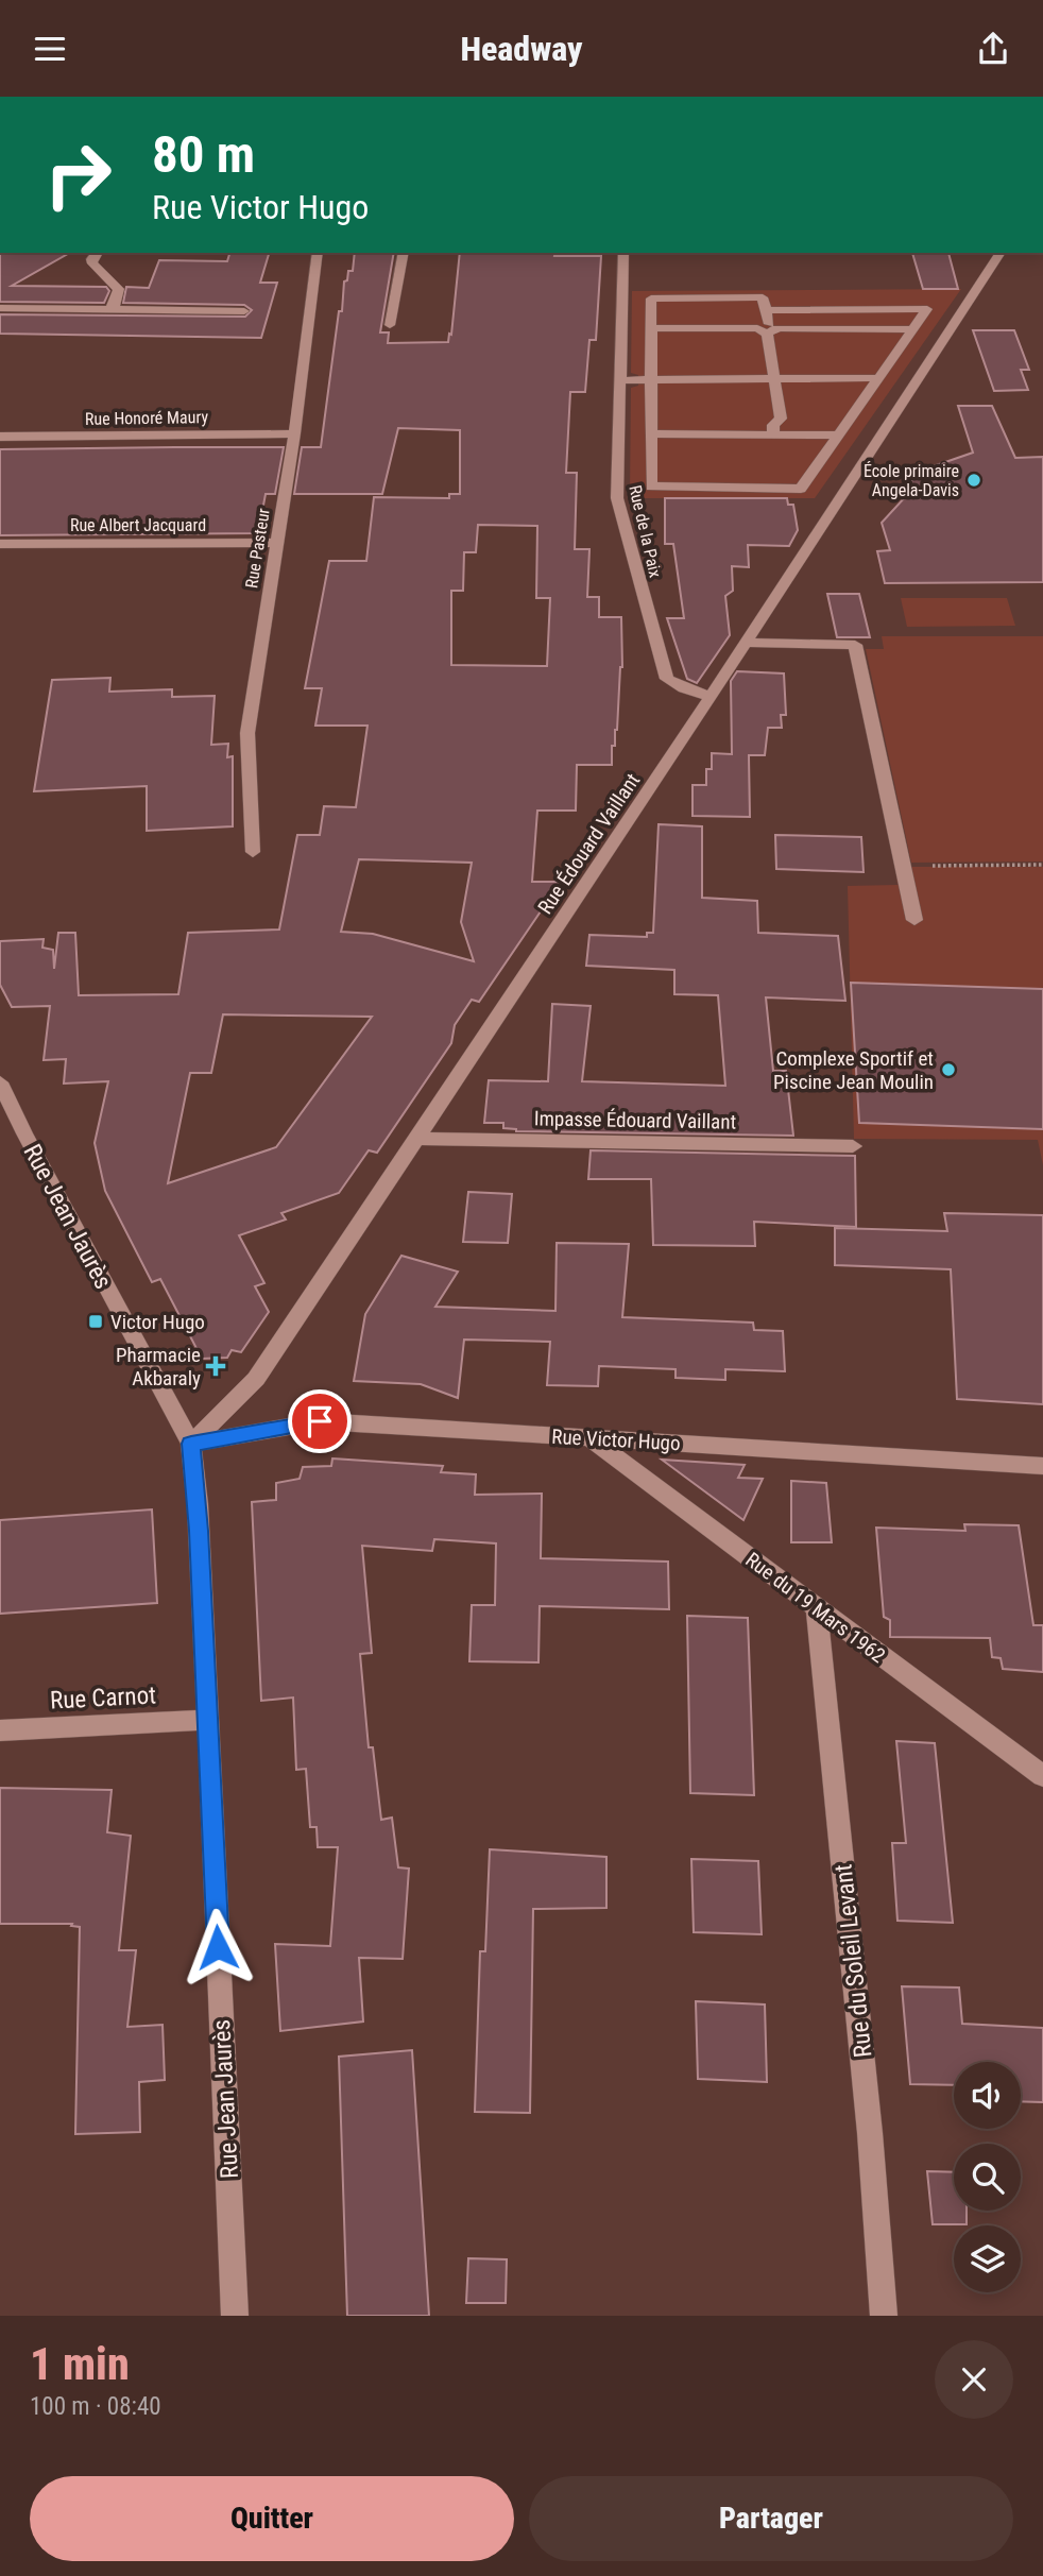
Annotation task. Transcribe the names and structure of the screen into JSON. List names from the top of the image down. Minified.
{"streets":{"street":["Rue Honoré Maury","Rue Albert Jacquard","Rue de la Paix","Rue Pasteur","Rue Édouard Vaillant","Impasse Édouard Vaillant","Rue Jean Jaurès","Rue Victor Hugo","Rue du 19 Mars 1962","Rue Carnot","Rue du Soleil Levant"]},"crossings":[["Rue Honoré Maury","Rue Pasteur"],["Rue Albert Jacquard","Rue Pasteur"],["Rue de la Paix","Rue Édouard Vaillant"],["Rue Édouard Vaillant","Impasse Édouard Vaillant"],["Rue Édouard Vaillant","Rue Jean Jaurès"],["Rue Édouard Vaillant","Rue Victor Hugo"],["Rue Jean Jaurès","Rue Victor Hugo"],["Rue Jean Jaurès","Rue Carnot"],["Rue Victor Hugo","Rue du 19 Mars 1962"],["Rue du 19 Mars 1962","Rue du Soleil Levant"]],"places":{"other":["École primaire Angela-Davis","Complexe Sportif et Piscine Jean Moulin"],"transit":["Victor Hugo"],"health":["Pharmacie Akbaraly"]},"page":{"header":"Headway","turn":["80 m","Rue Victor Hugo"],"heading":["1 min","100 m · 08:40"],"buttons":["Quitter","Partager"]}}
